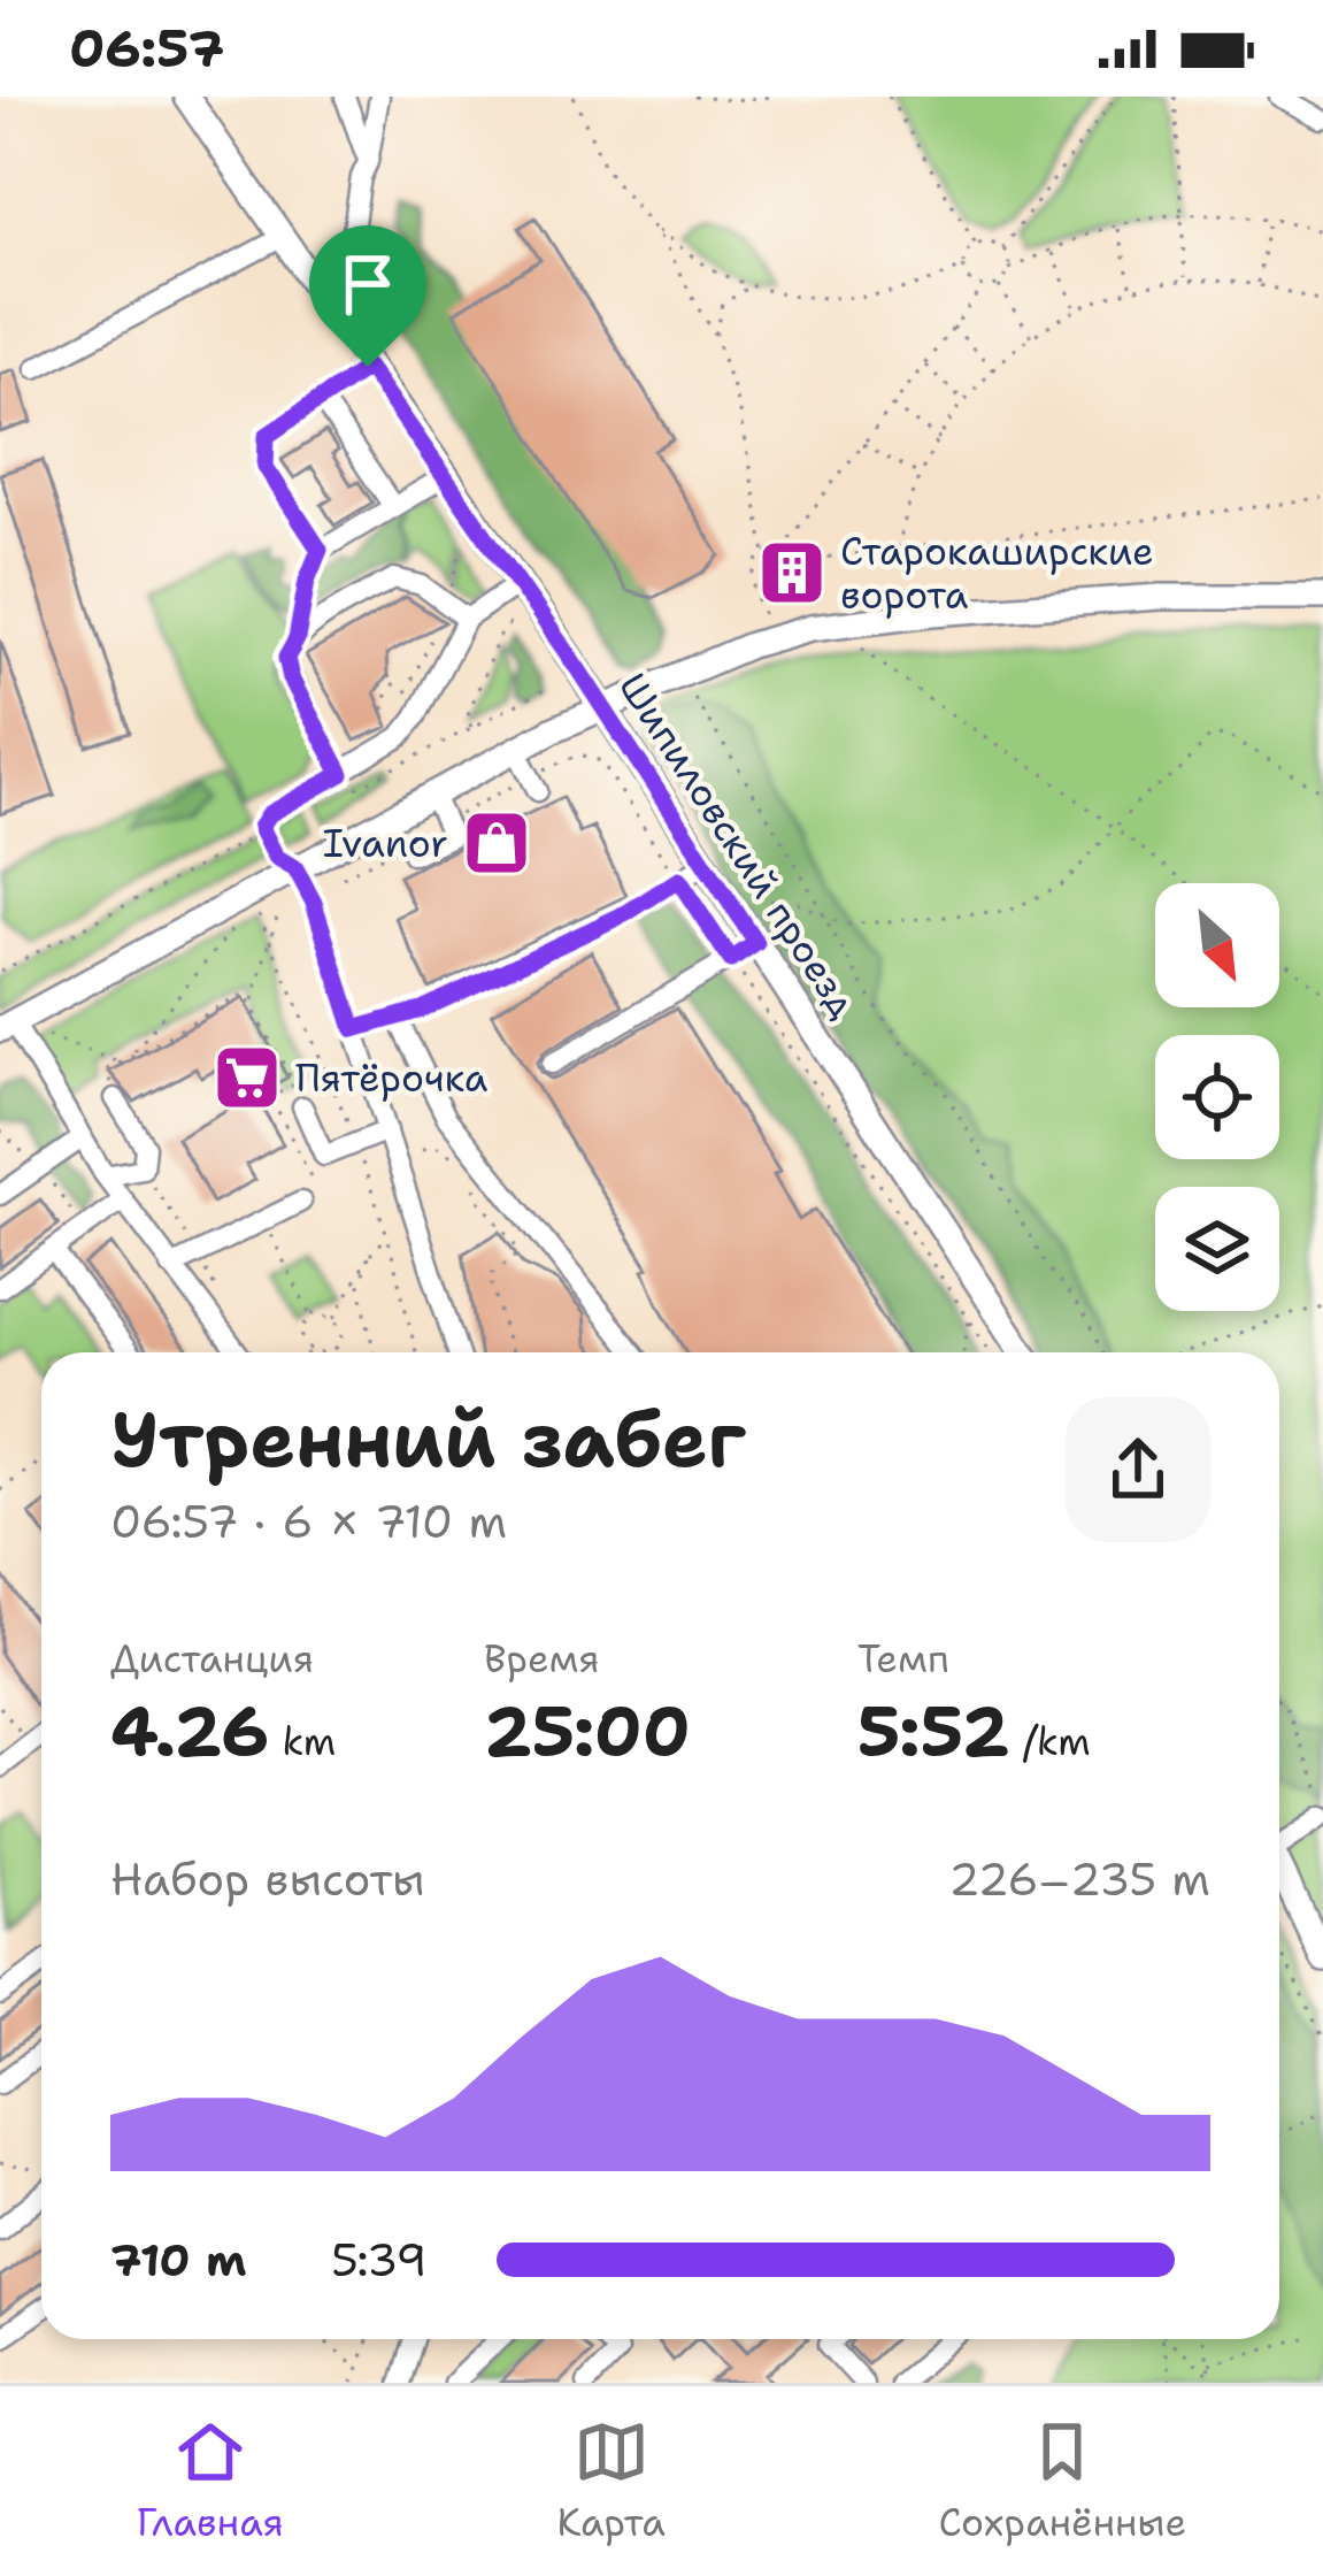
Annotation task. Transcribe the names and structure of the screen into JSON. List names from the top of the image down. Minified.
{"streets":{"main road":["Шипиловский проезд"]},"places":{"building":["Старокаширские ворота"],"shop":["Ivanor"],"supermarket":["Пятёрочка"]},"north":"bottom right","page":{"status":"06:57","heading":["Утренний забег","06:57 · 6 × 710 m"],"stats":[["Дистанция","4.26 km"],["Время","25:00"],["Темп","5:52 /km"]],"chart":["Набор высоты","226–235 m"],"list":[{"name":"710 m","note":"5:39"}],"tabs":["Главная","Карта","Сохранённые"]}}
